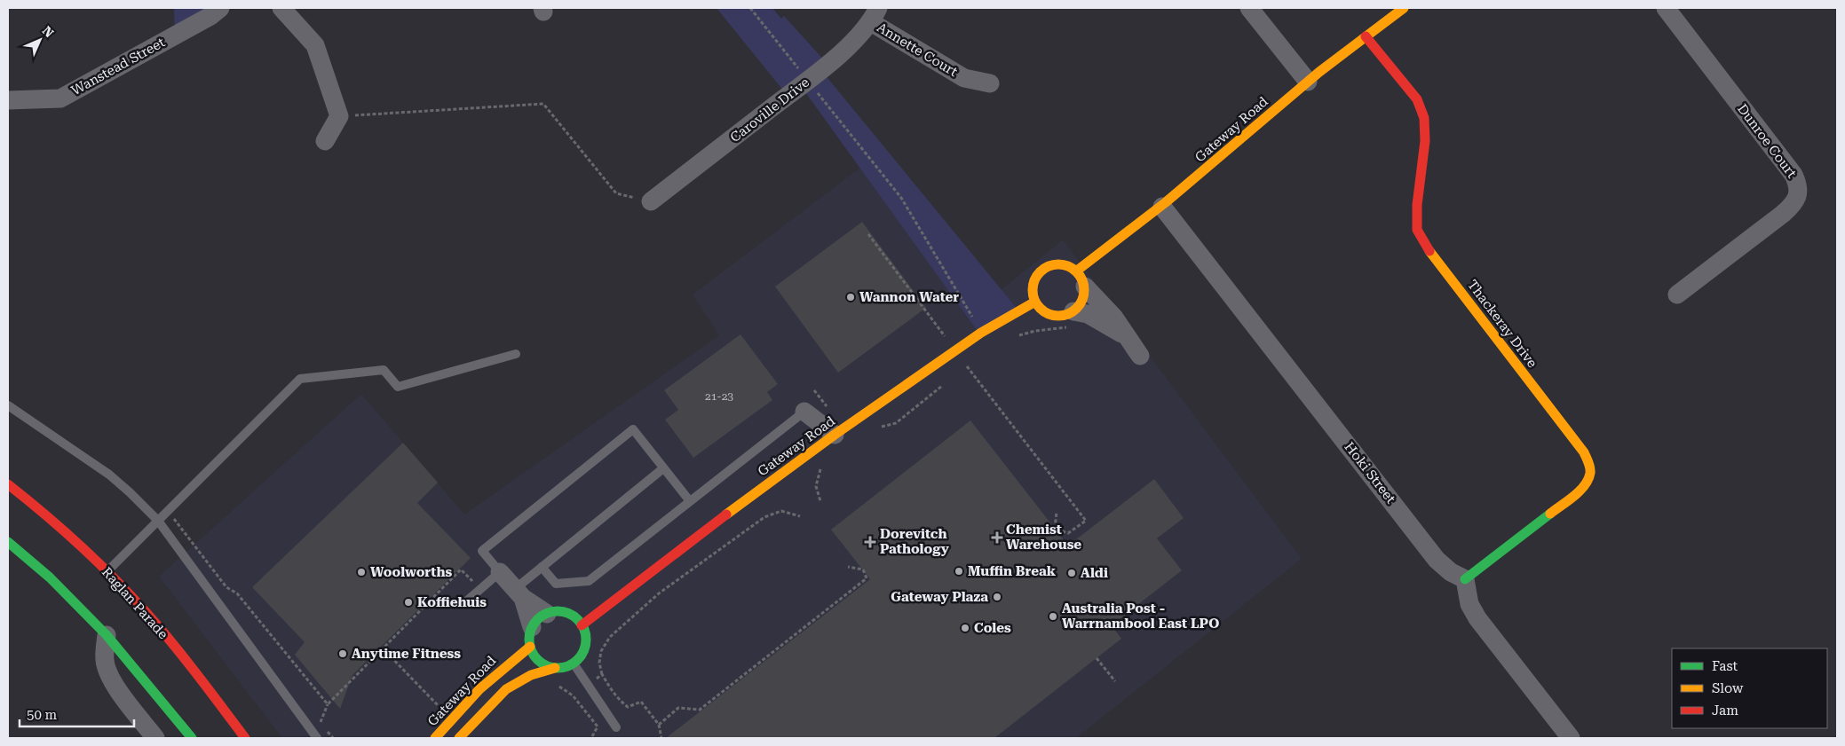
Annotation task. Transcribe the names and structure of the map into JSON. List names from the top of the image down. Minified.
{"streets":{"main road":["Gateway Road","Thackeray Drive","Raglan Parade"],"street":["Annette Court","Wanstead Street","Caroville Drive","Dunroe Court","Hoki Street"]},"crossings":[["Annette Court","Caroville Drive"],["Gateway Road","Thackeray Drive"],["Gateway Road","Hoki Street"],["Thackeray Drive","Hoki Street"]],"places":{"other":["Wannon Water","Muffin Break","Woolworths","Aldi","Gateway Plaza","Koffiehuis","Australia Post - Warrnambool East LPO","Coles","Anytime Fitness"],"health":["Chemist Warehouse","Dorevitch Pathology"]},"house_numbers":["21-23"],"legend":["Fast","Slow","Jam"],"scale_bar":"50 m","north":"top right"}
